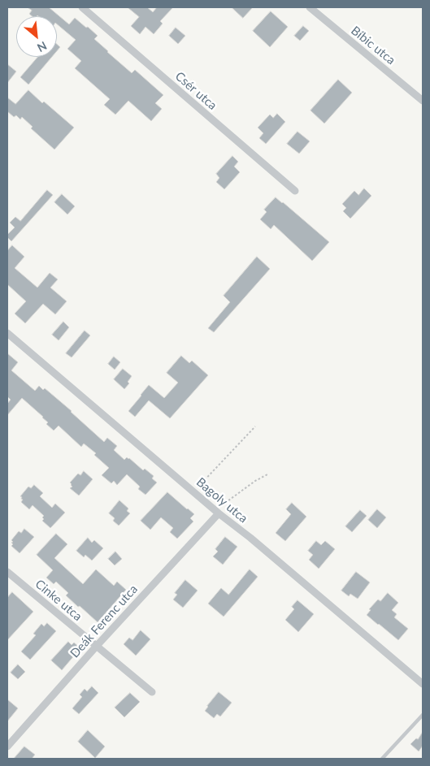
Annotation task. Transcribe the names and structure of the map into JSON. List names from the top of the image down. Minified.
{"streets":{"street":["Bíbic utca","Csér utca","Bagoly utca","Cinke utca","Deák Ferenc utca"]},"crossings":[["Bagoly utca","Deák Ferenc utca"],["Cinke utca","Deák Ferenc utca"]],"north":"bottom right"}
